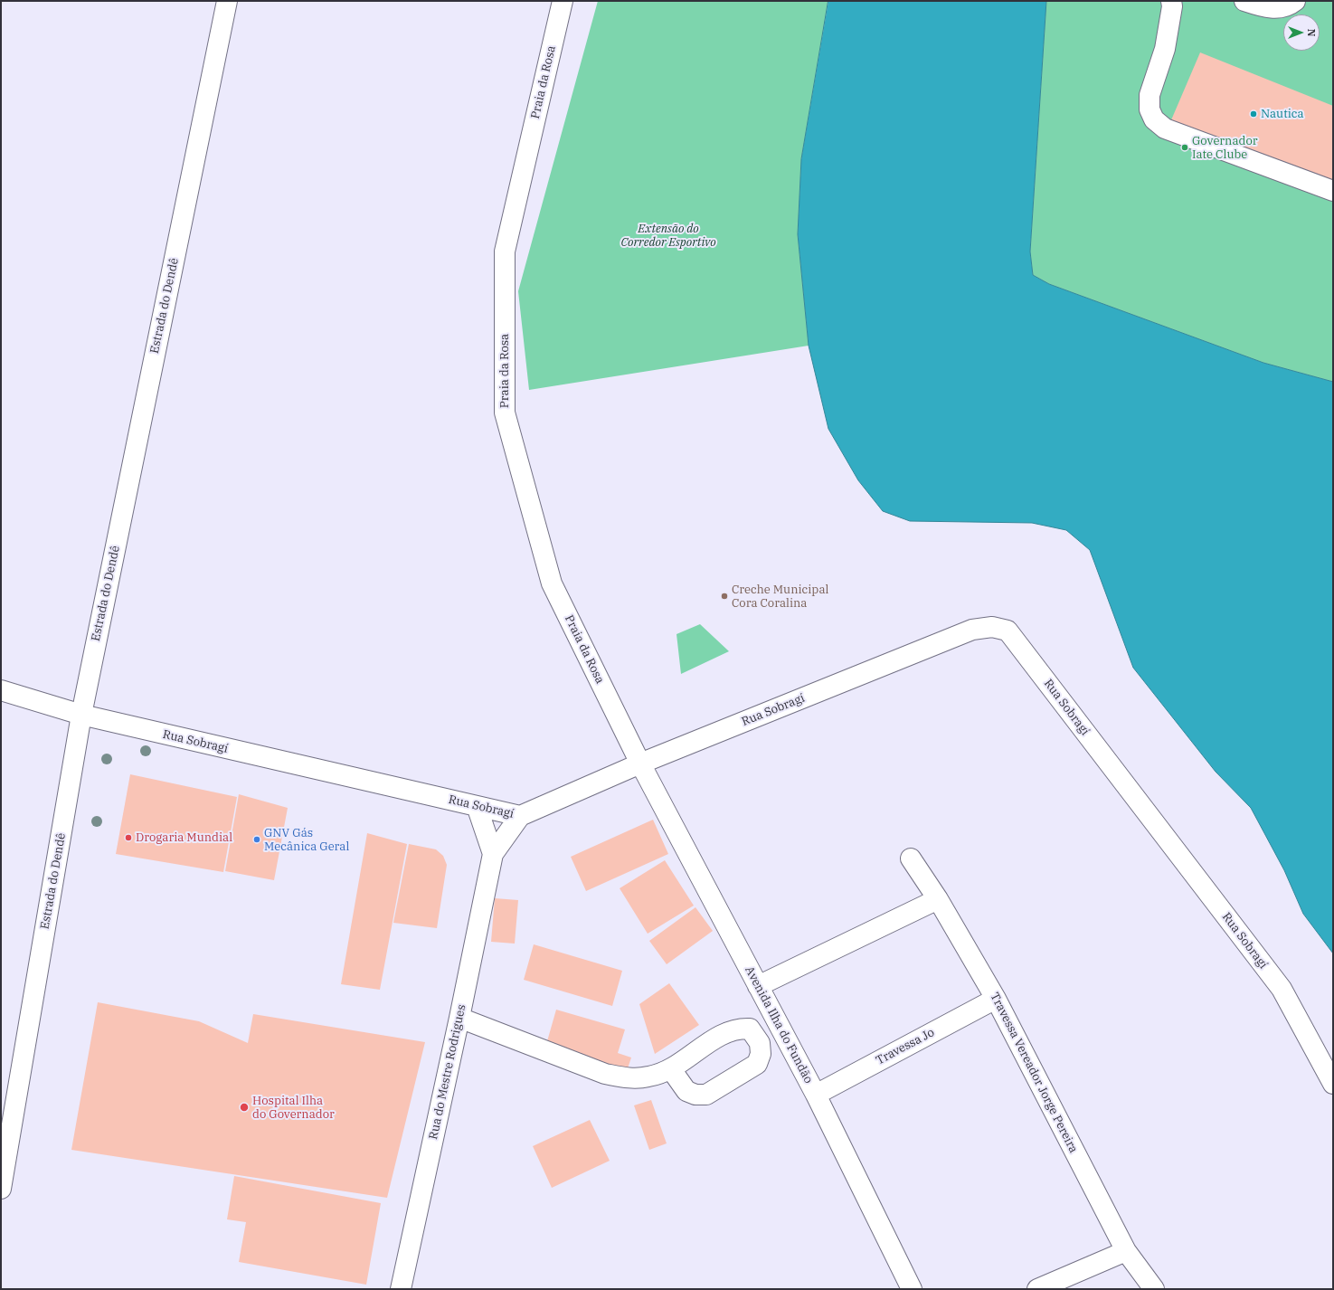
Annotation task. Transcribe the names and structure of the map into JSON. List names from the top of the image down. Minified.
{"streets":{"street":["Praia da Rosa","Estrada do Dendê","Rua Sobragí","Avenida Ilha do Fundão","Travessa Jo","Rua do Mestre Rodrigues","Travessa Vereador Jorge Pereira"]},"crossings":[["Praia da Rosa","Rua Sobragí"],["Praia da Rosa","Avenida Ilha do Fundão"],["Estrada do Dendê","Rua Sobragí"],["Rua Sobragí","Avenida Ilha do Fundão"],["Rua Sobragí","Rua do Mestre Rodrigues"],["Avenida Ilha do Fundão","Travessa Jo"],["Travessa Jo","Travessa Vereador Jorge Pereira"]],"parks":["Extensão do Corredor Esportivo"],"places":["Nautica","Governador Iate Clube","Creche Municipal Cora Coralina","Drogaria Mundial","GNV Gás Mecânica Geral","Hospital Ilha do Governador"],"north":"right"}
